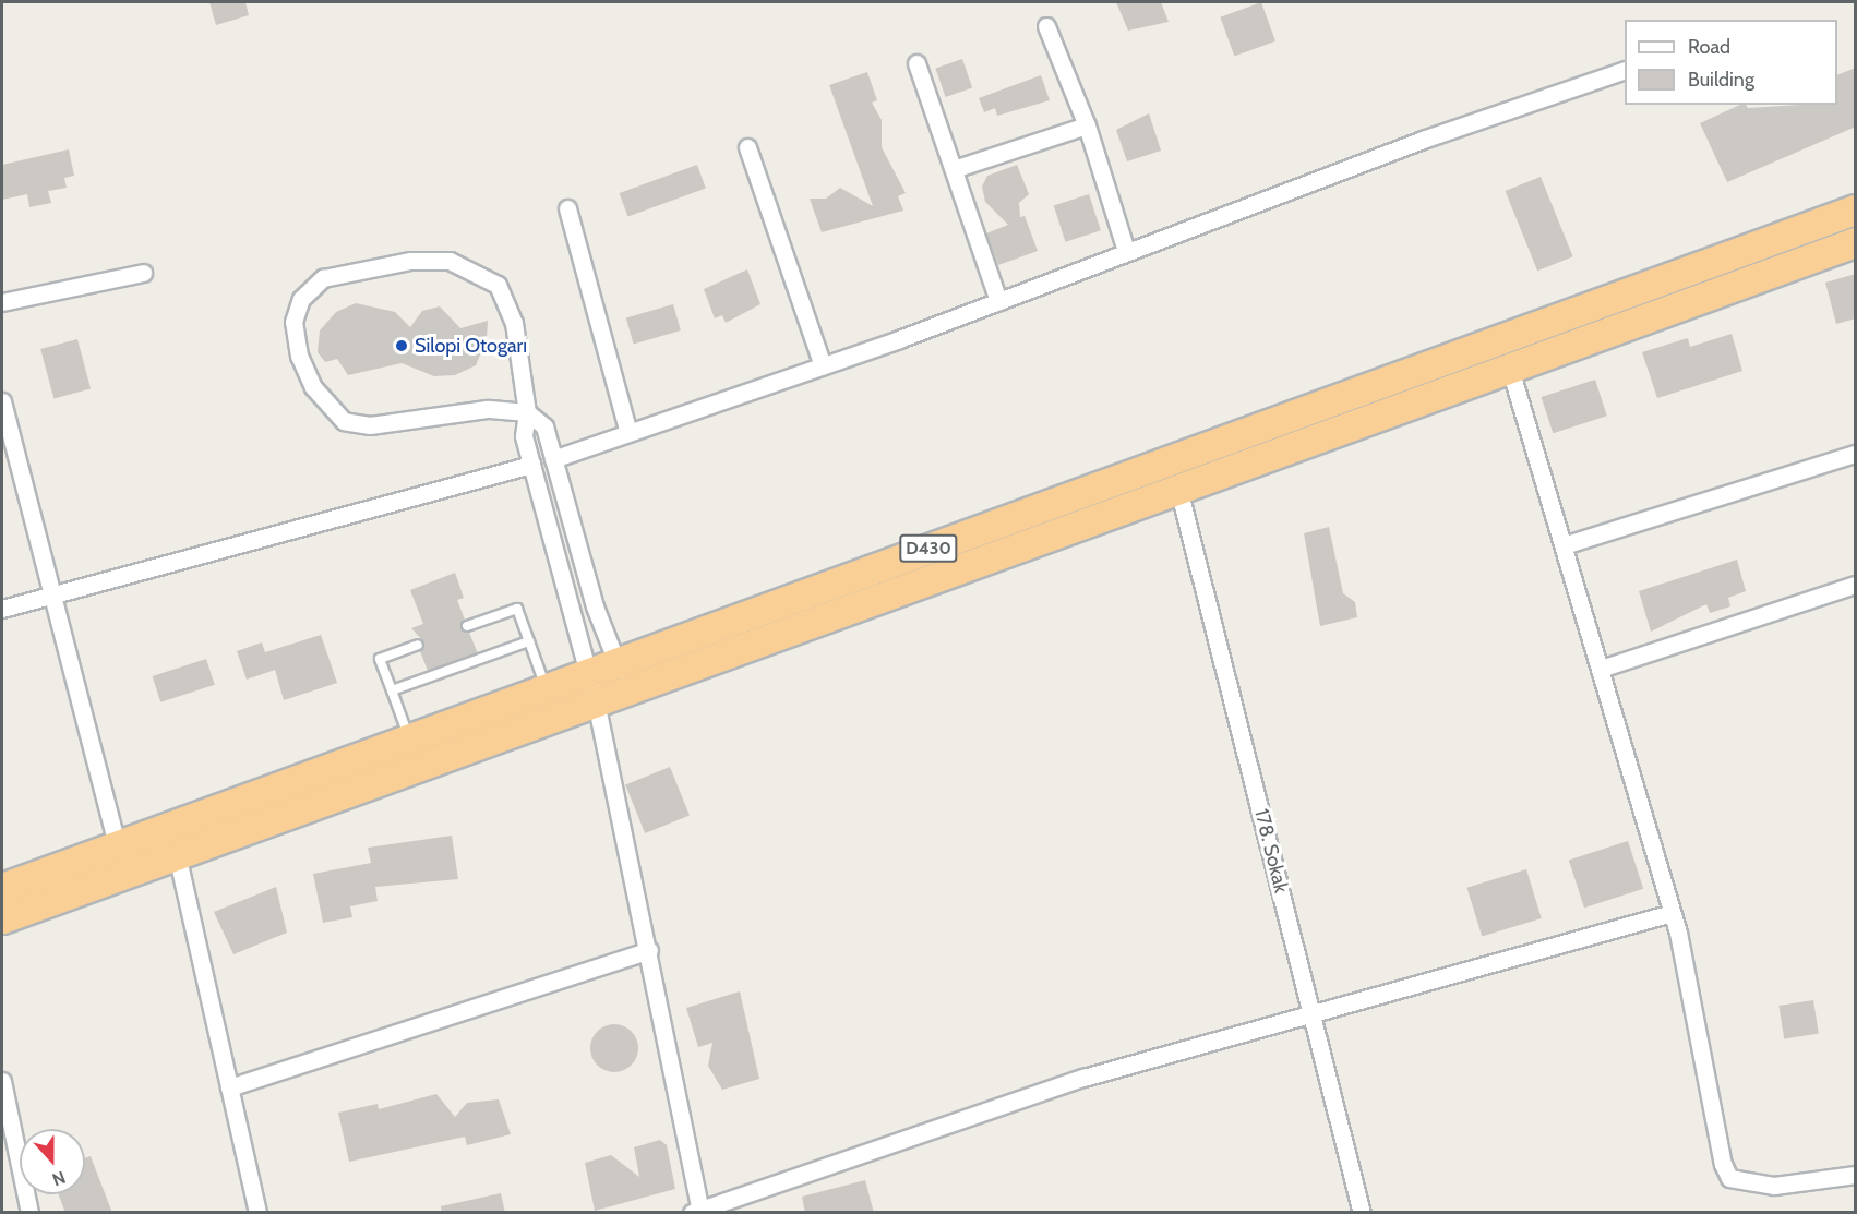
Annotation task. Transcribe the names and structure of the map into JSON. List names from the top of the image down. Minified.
{"streets":{"highway":["D430"],"street":["178. Sokak"]},"crossings":[["D430","178. Sokak"]],"places":["Silopi Otogarı"],"legend":["Road","Building"],"north":"bottom"}
